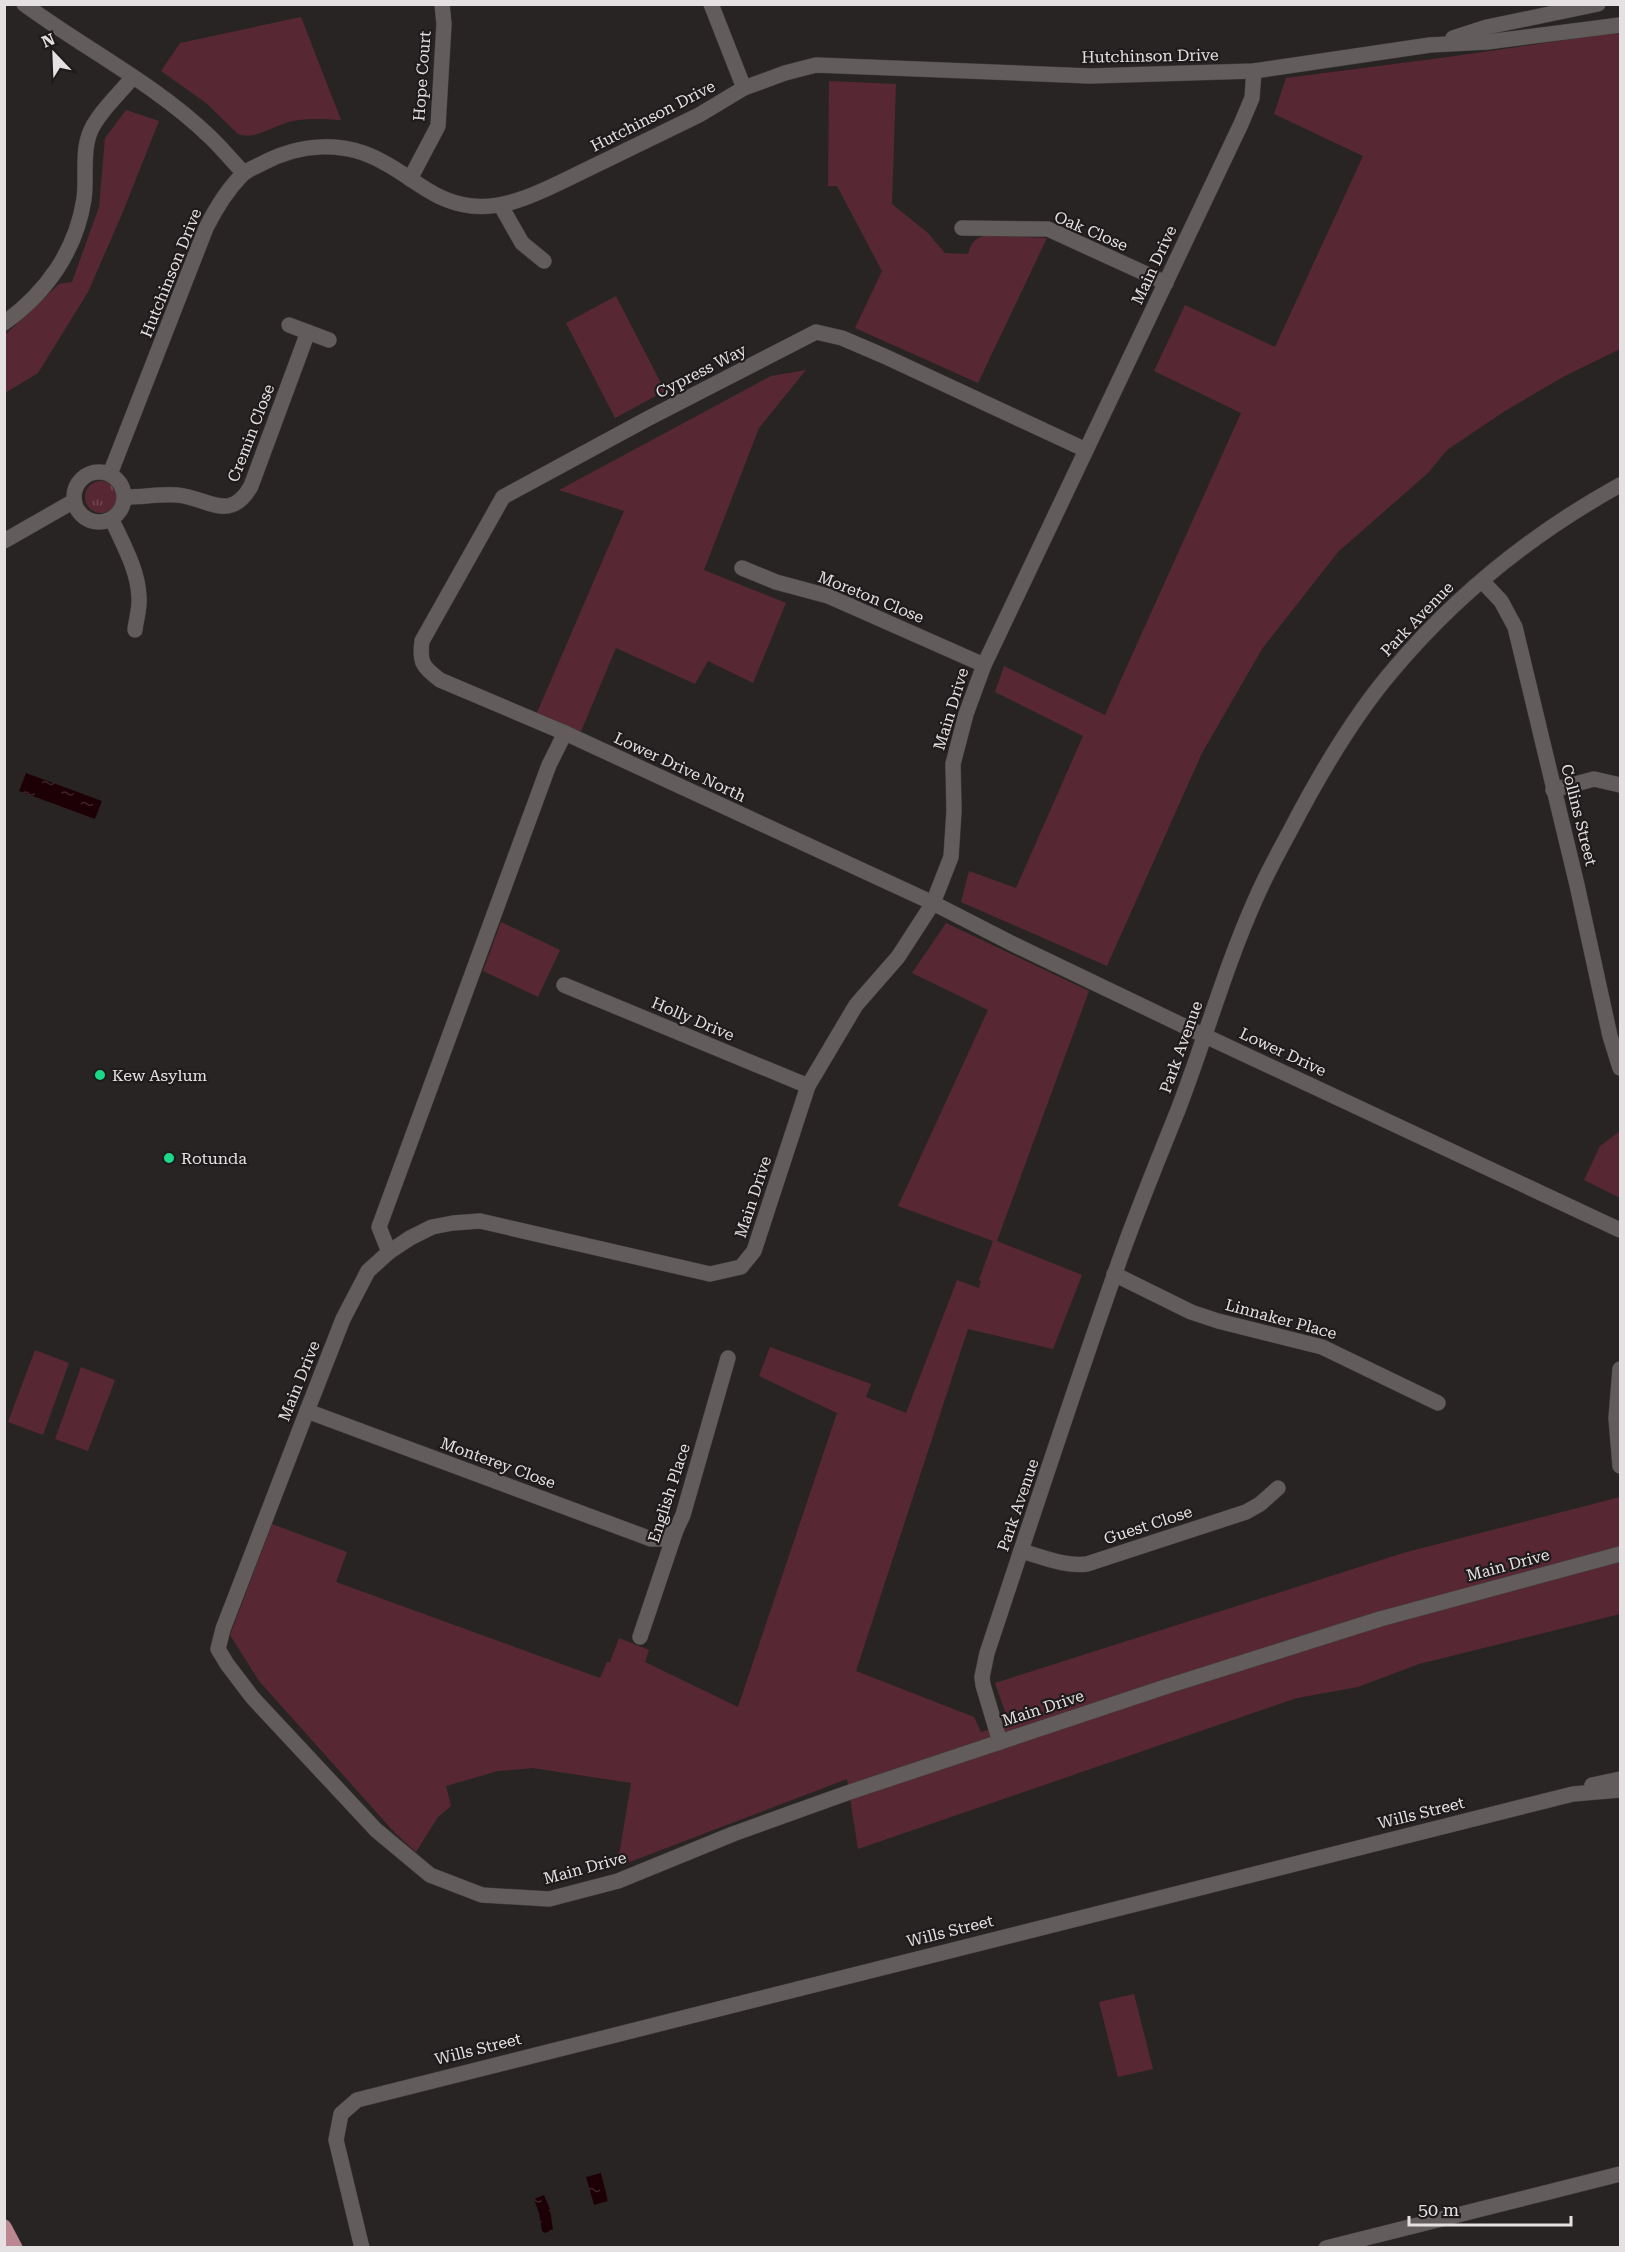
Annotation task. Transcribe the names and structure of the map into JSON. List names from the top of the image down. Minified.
{"streets":{"street":["Hutchinson Drive","Hope Court","Oak Close","Main Drive","Cypress Way","Cremin Close","Moreton Close","Park Avenue","Lower Drive North","Collins Street","Holly Drive","Lower Drive","Linnaker Place","Monterey Close","English Place","Guest Close","Wills Street"]},"crossings":[["Hutchinson Drive","Hope Court"],["Hutchinson Drive","Main Drive"],["Hutchinson Drive","Cremin Close"],["Oak Close","Main Drive"],["Main Drive","Cypress Way"],["Main Drive","Moreton Close"],["Main Drive","Park Avenue"],["Main Drive","Lower Drive North"],["Main Drive","Holly Drive"],["Main Drive","Lower Drive"],["Main Drive","Monterey Close"],["Cypress Way","Lower Drive North"],["Park Avenue","Collins Street"],["Park Avenue","Lower Drive"],["Park Avenue","Linnaker Place"],["Park Avenue","Guest Close"],["Lower Drive North","Lower Drive"],["Monterey Close","English Place"]],"places":["Kew Asylum","Rotunda"],"scale_bar":"50 m","north":"top left"}
